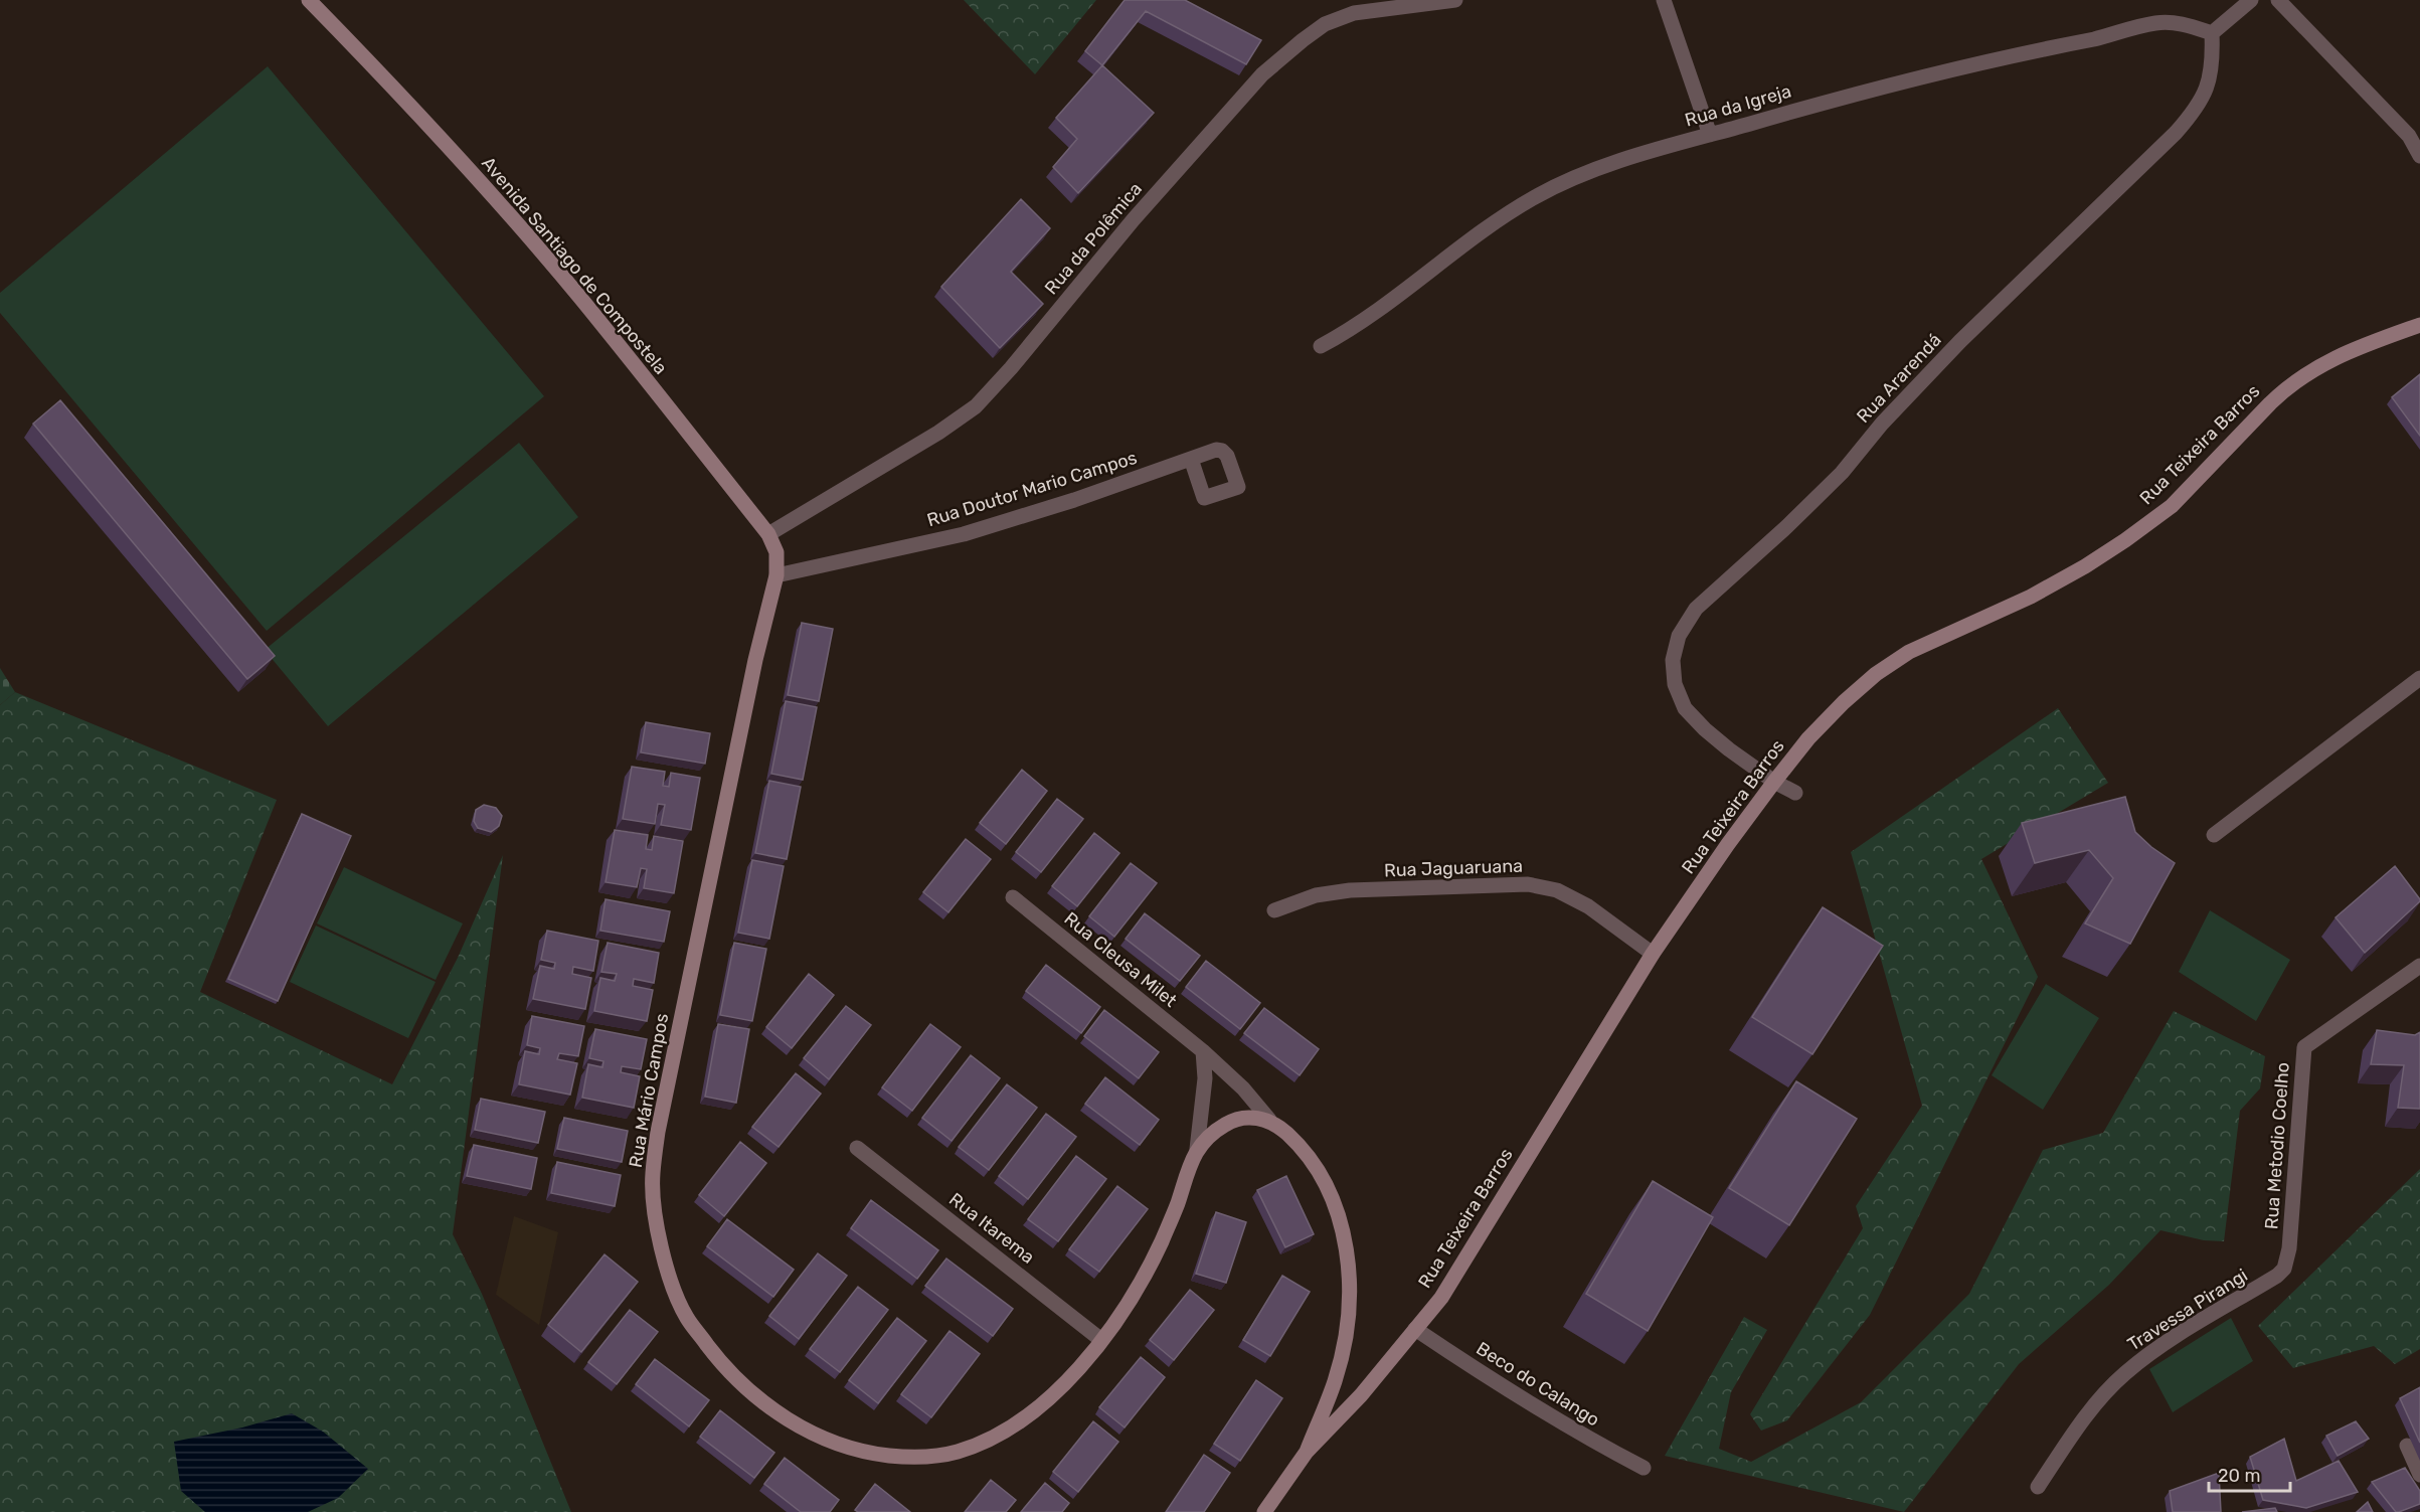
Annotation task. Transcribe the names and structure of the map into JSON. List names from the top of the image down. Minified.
{"streets":{"main road":["Avenida Santiago de Compostela","Rua Teixeira Barros","Rua Cleusa Milet","Rua Mário Campos"],"street":["Rua da Igreja","Rua da Polêmica","Rua Ararendá","Rua Doutor Mario Campos","Rua Jaguaruana","Rua Metodio Coelho","Rua Itarema","Travessa Pirangi","Beco do Calango"]},"crossings":[["Rua da Igreja","Rua Ararendá"],["Rua da Polêmica","Avenida Santiago de Compostela"],["Avenida Santiago de Compostela","Rua Doutor Mario Campos"],["Avenida Santiago de Compostela","Rua Mário Campos"],["Rua Ararendá","Rua Teixeira Barros"],["Rua Teixeira Barros","Rua Jaguaruana"],["Rua Teixeira Barros","Rua Cleusa Milet"],["Rua Teixeira Barros","Beco do Calango"],["Rua Doutor Mario Campos","Rua Mário Campos"],["Rua Cleusa Milet","Rua Mário Campos"],["Rua Mário Campos","Rua Itarema"],["Rua Metodio Coelho","Travessa Pirangi"]],"scale_bar":"20 m"}
